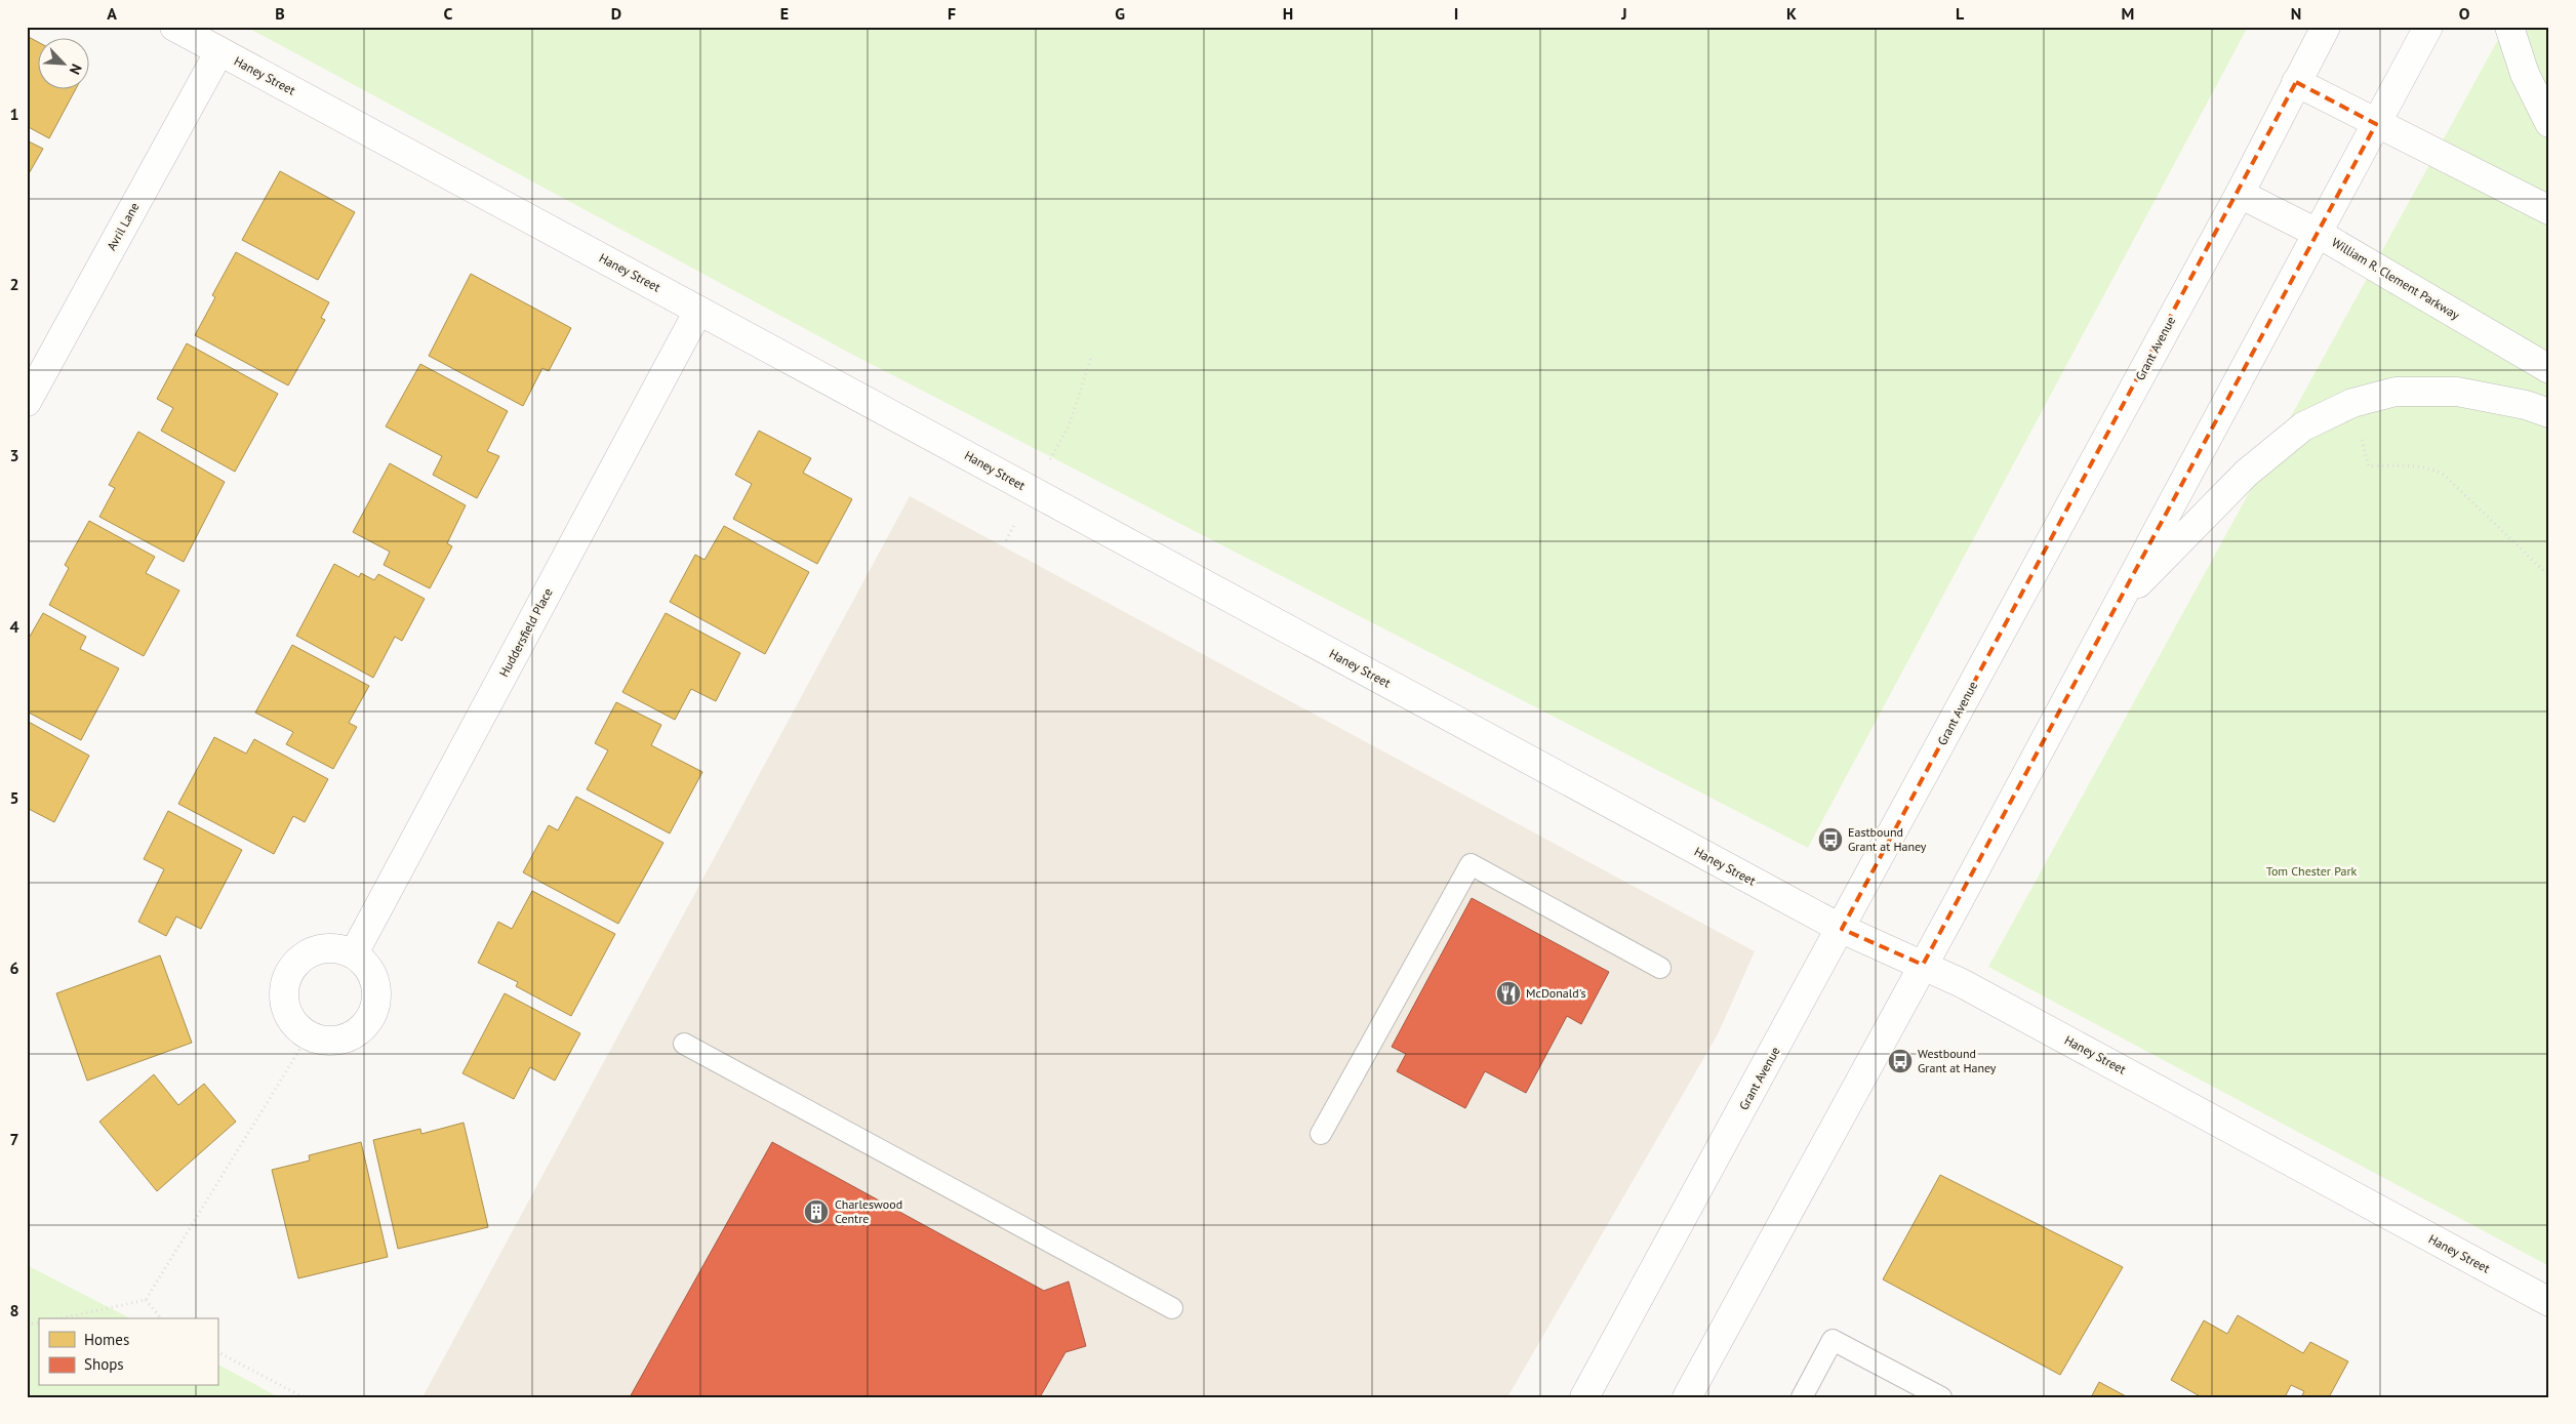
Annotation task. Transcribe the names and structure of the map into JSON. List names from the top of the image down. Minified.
{"streets":{"main road":["Haney Street","Avril Lane","William R. Clement Parkway","Grant Avenue","Huddersfield Place"]},"crossings":[["Haney Street","Avril Lane"],["Haney Street","Grant Avenue"],["Haney Street","Huddersfield Place"],["William R. Clement Parkway","Grant Avenue"]],"parks":["Tom Chester Park"],"places":{"bus stop":["Eastbound Grant at Haney","Westbound Grant at Haney"],"restaurant":["McDonald's"],"building":["Charleswood Centre"]},"legend":["Homes","Shops"],"north":"bottom right","grid":{"columns":["A","B","C","D","E","F","G","H","I","J","K","L","M","N","O"],"rows":["1","2","3","4","5","6","7","8"]}}
